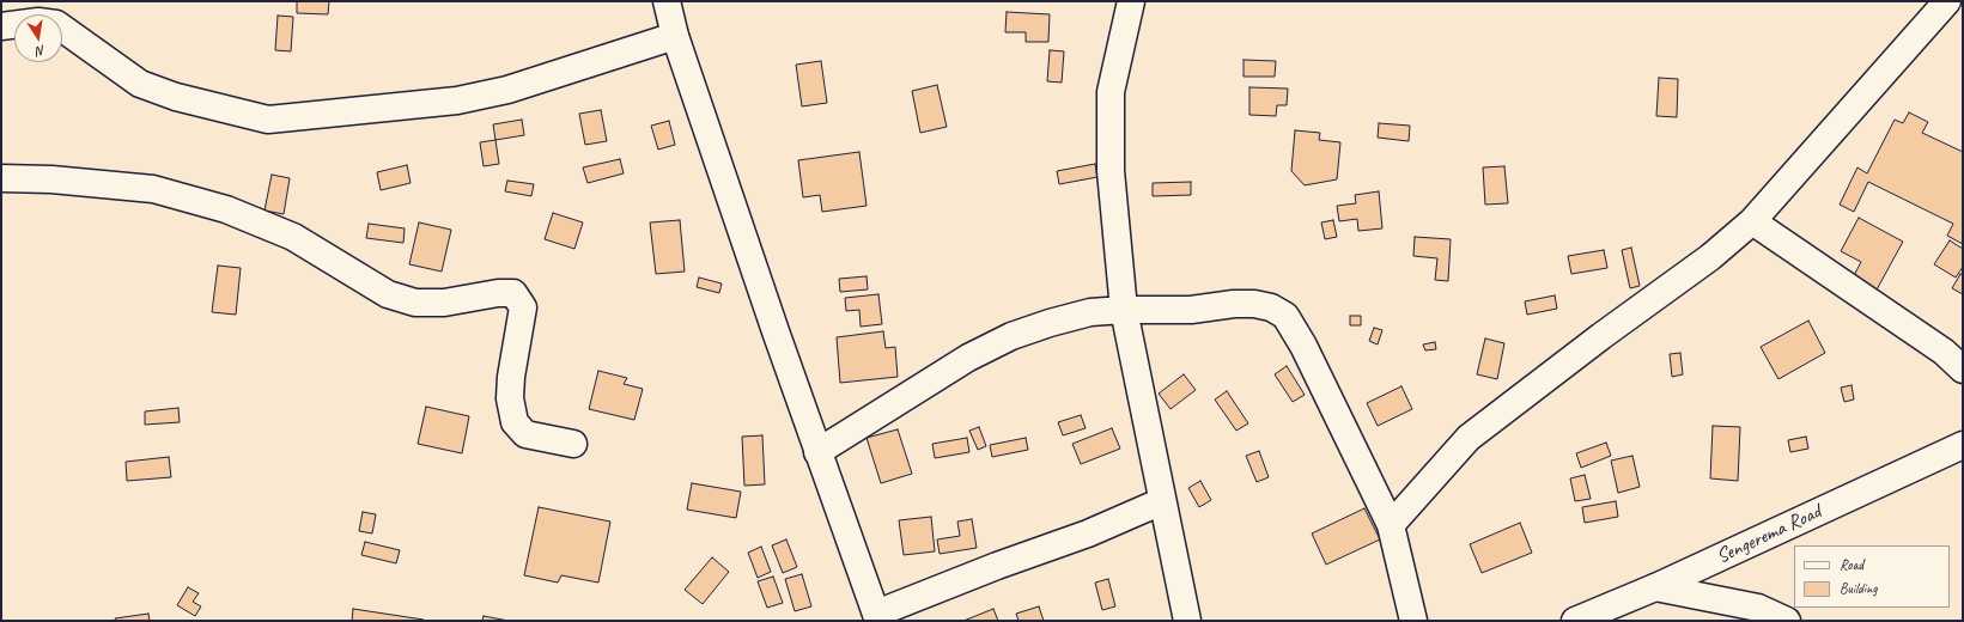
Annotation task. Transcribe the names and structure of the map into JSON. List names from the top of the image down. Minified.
{"streets":{"street":["Sengerema Road"]},"legend":["Road","Building"],"north":"bottom"}
